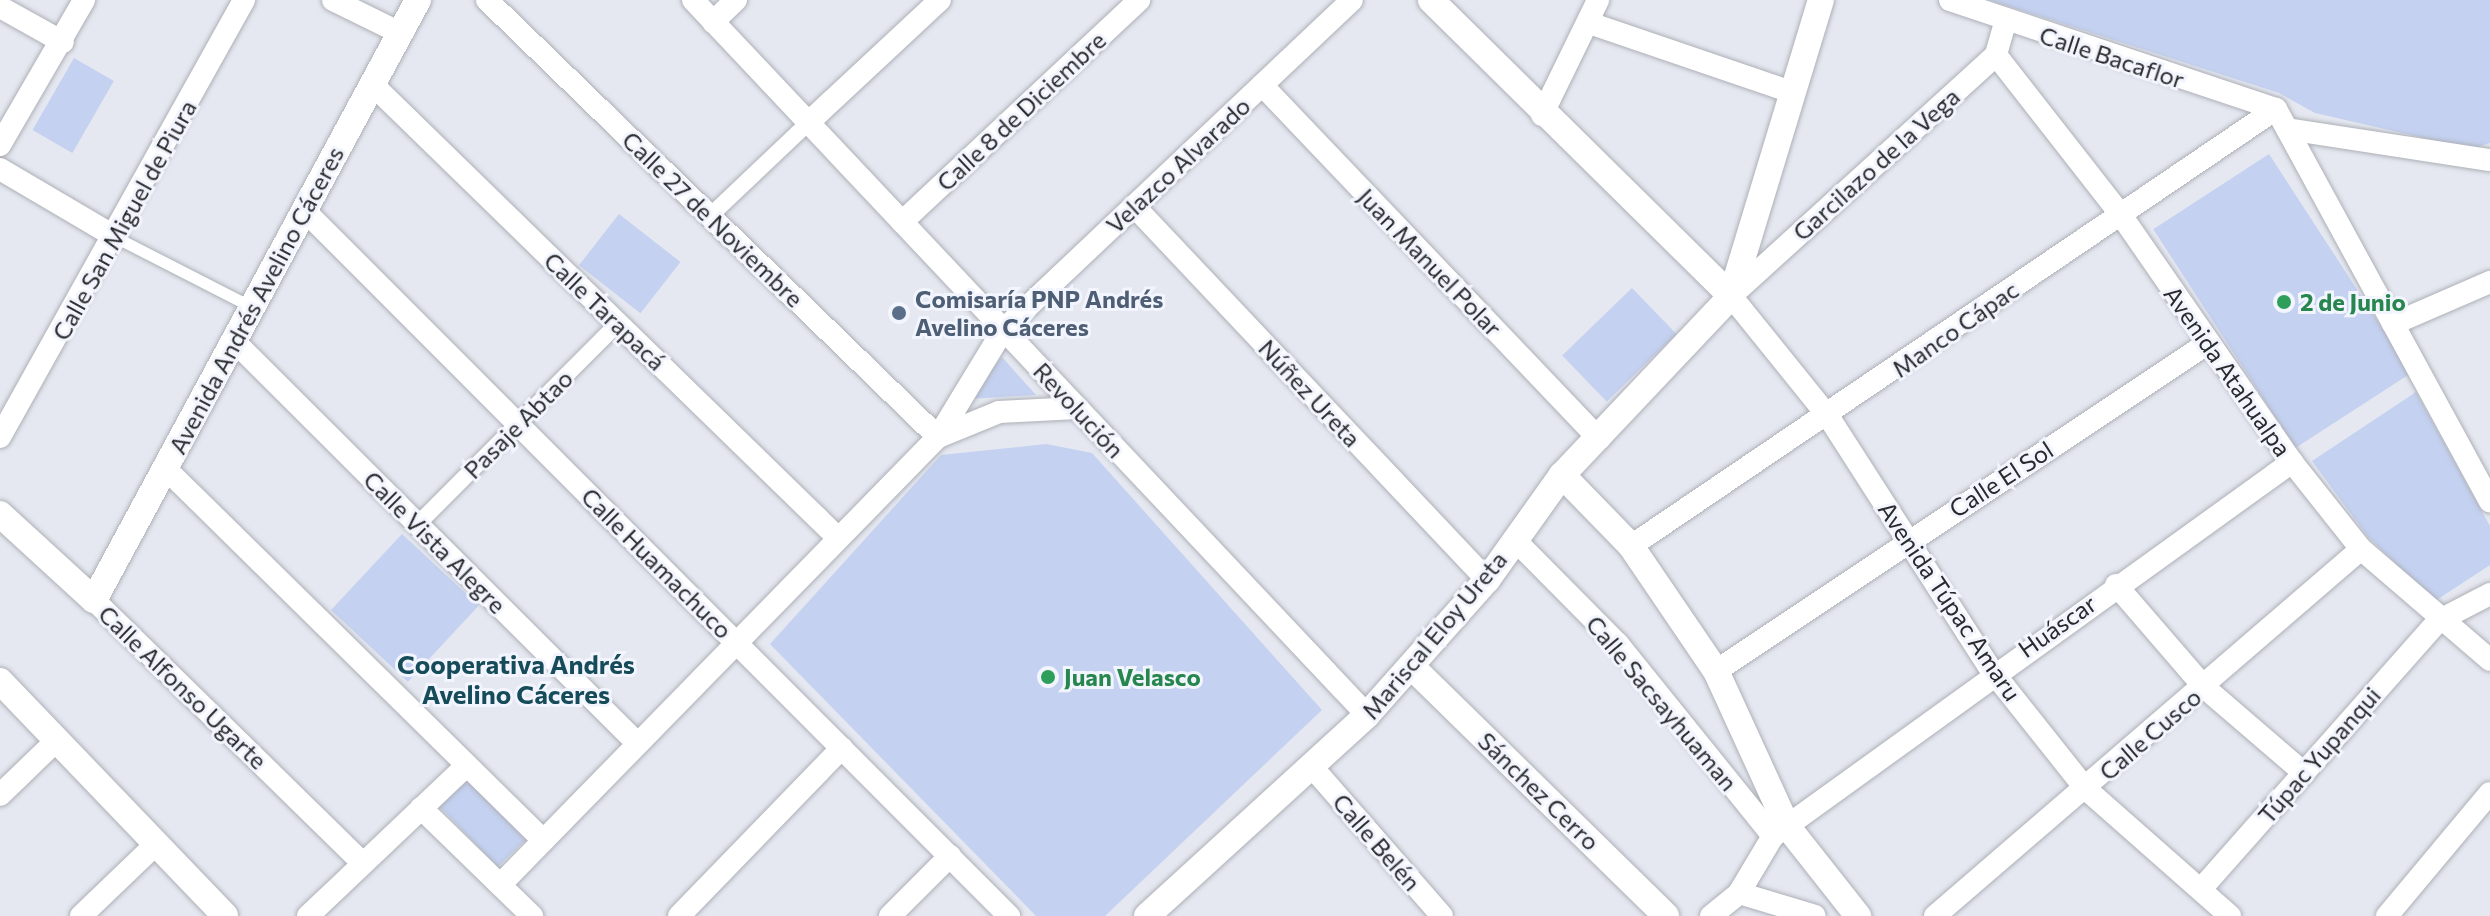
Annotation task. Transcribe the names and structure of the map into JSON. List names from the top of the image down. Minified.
{"streets":{"street":["Calle Bacaflor","Calle 8 de Diciembre","Garcilazo de la Vega","Velazco Alvarado","Calle 27 de Noviembre","Calle San Miguel de Piura","Juan Manuel Polar","Avenida Andrés Avelino Cáceres","Calle Tarapacá","Manco Cápac","Avenida Atahualpa","Núñez Ureta","Revolución","Pasaje Abtao","Calle El Sol","Calle Vista Alegre","Calle Huamachuco","Avenida Túpac Amaru","Huáscar","Mariscal Eloy Ureta","Calle Alfonso Ugarte","Calle Sacsayhuaman","Calle Cusco","Túpac Yupanqui","Sánchez Cerro","Calle Belén"]},"crossings":[["Calle Bacaflor","Manco Cápac"],["Calle 8 de Diciembre","Revolución"],["Garcilazo de la Vega","Avenida Atahualpa"],["Garcilazo de la Vega","Avenida Túpac Amaru"],["Garcilazo de la Vega","Mariscal Eloy Ureta"],["Velazco Alvarado","Calle 27 de Noviembre"],["Velazco Alvarado","Juan Manuel Polar"],["Velazco Alvarado","Núñez Ureta"],["Velazco Alvarado","Revolución"],["Juan Manuel Polar","Mariscal Eloy Ureta"],["Avenida Andrés Avelino Cáceres","Calle Tarapacá"],["Avenida Andrés Avelino Cáceres","Calle Vista Alegre"],["Avenida Andrés Avelino Cáceres","Calle Huamachuco"],["Avenida Andrés Avelino Cáceres","Calle Alfonso Ugarte"],["Calle Tarapacá","Pasaje Abtao"],["Manco Cápac","Avenida Atahualpa"],["Manco Cápac","Avenida Túpac Amaru"],["Avenida Atahualpa","Calle El Sol"],["Avenida Atahualpa","Huáscar"],["Avenida Atahualpa","Calle Cusco"],["Avenida Atahualpa","Túpac Yupanqui"],["Núñez Ureta","Mariscal Eloy Ureta"],["Revolución","Mariscal Eloy Ureta"],["Pasaje Abtao","Calle Vista Alegre"],["Pasaje Abtao","Calle Huamachuco"],["Calle El Sol","Avenida Túpac Amaru"],["Avenida Túpac Amaru","Huáscar"],["Avenida Túpac Amaru","Mariscal Eloy Ureta"],["Avenida Túpac Amaru","Calle Cusco"],["Avenida Túpac Amaru","Túpac Yupanqui"],["Huáscar","Calle Sacsayhuaman"],["Mariscal Eloy Ureta","Calle Sacsayhuaman"],["Mariscal Eloy Ureta","Sánchez Cerro"],["Mariscal Eloy Ureta","Calle Belén"]],"districts":["Cooperativa Andrés Avelino Cáceres"],"places":["2 de Junio","Comisaría PNP Andrés Avelino Cáceres","Juan Velasco"]}
